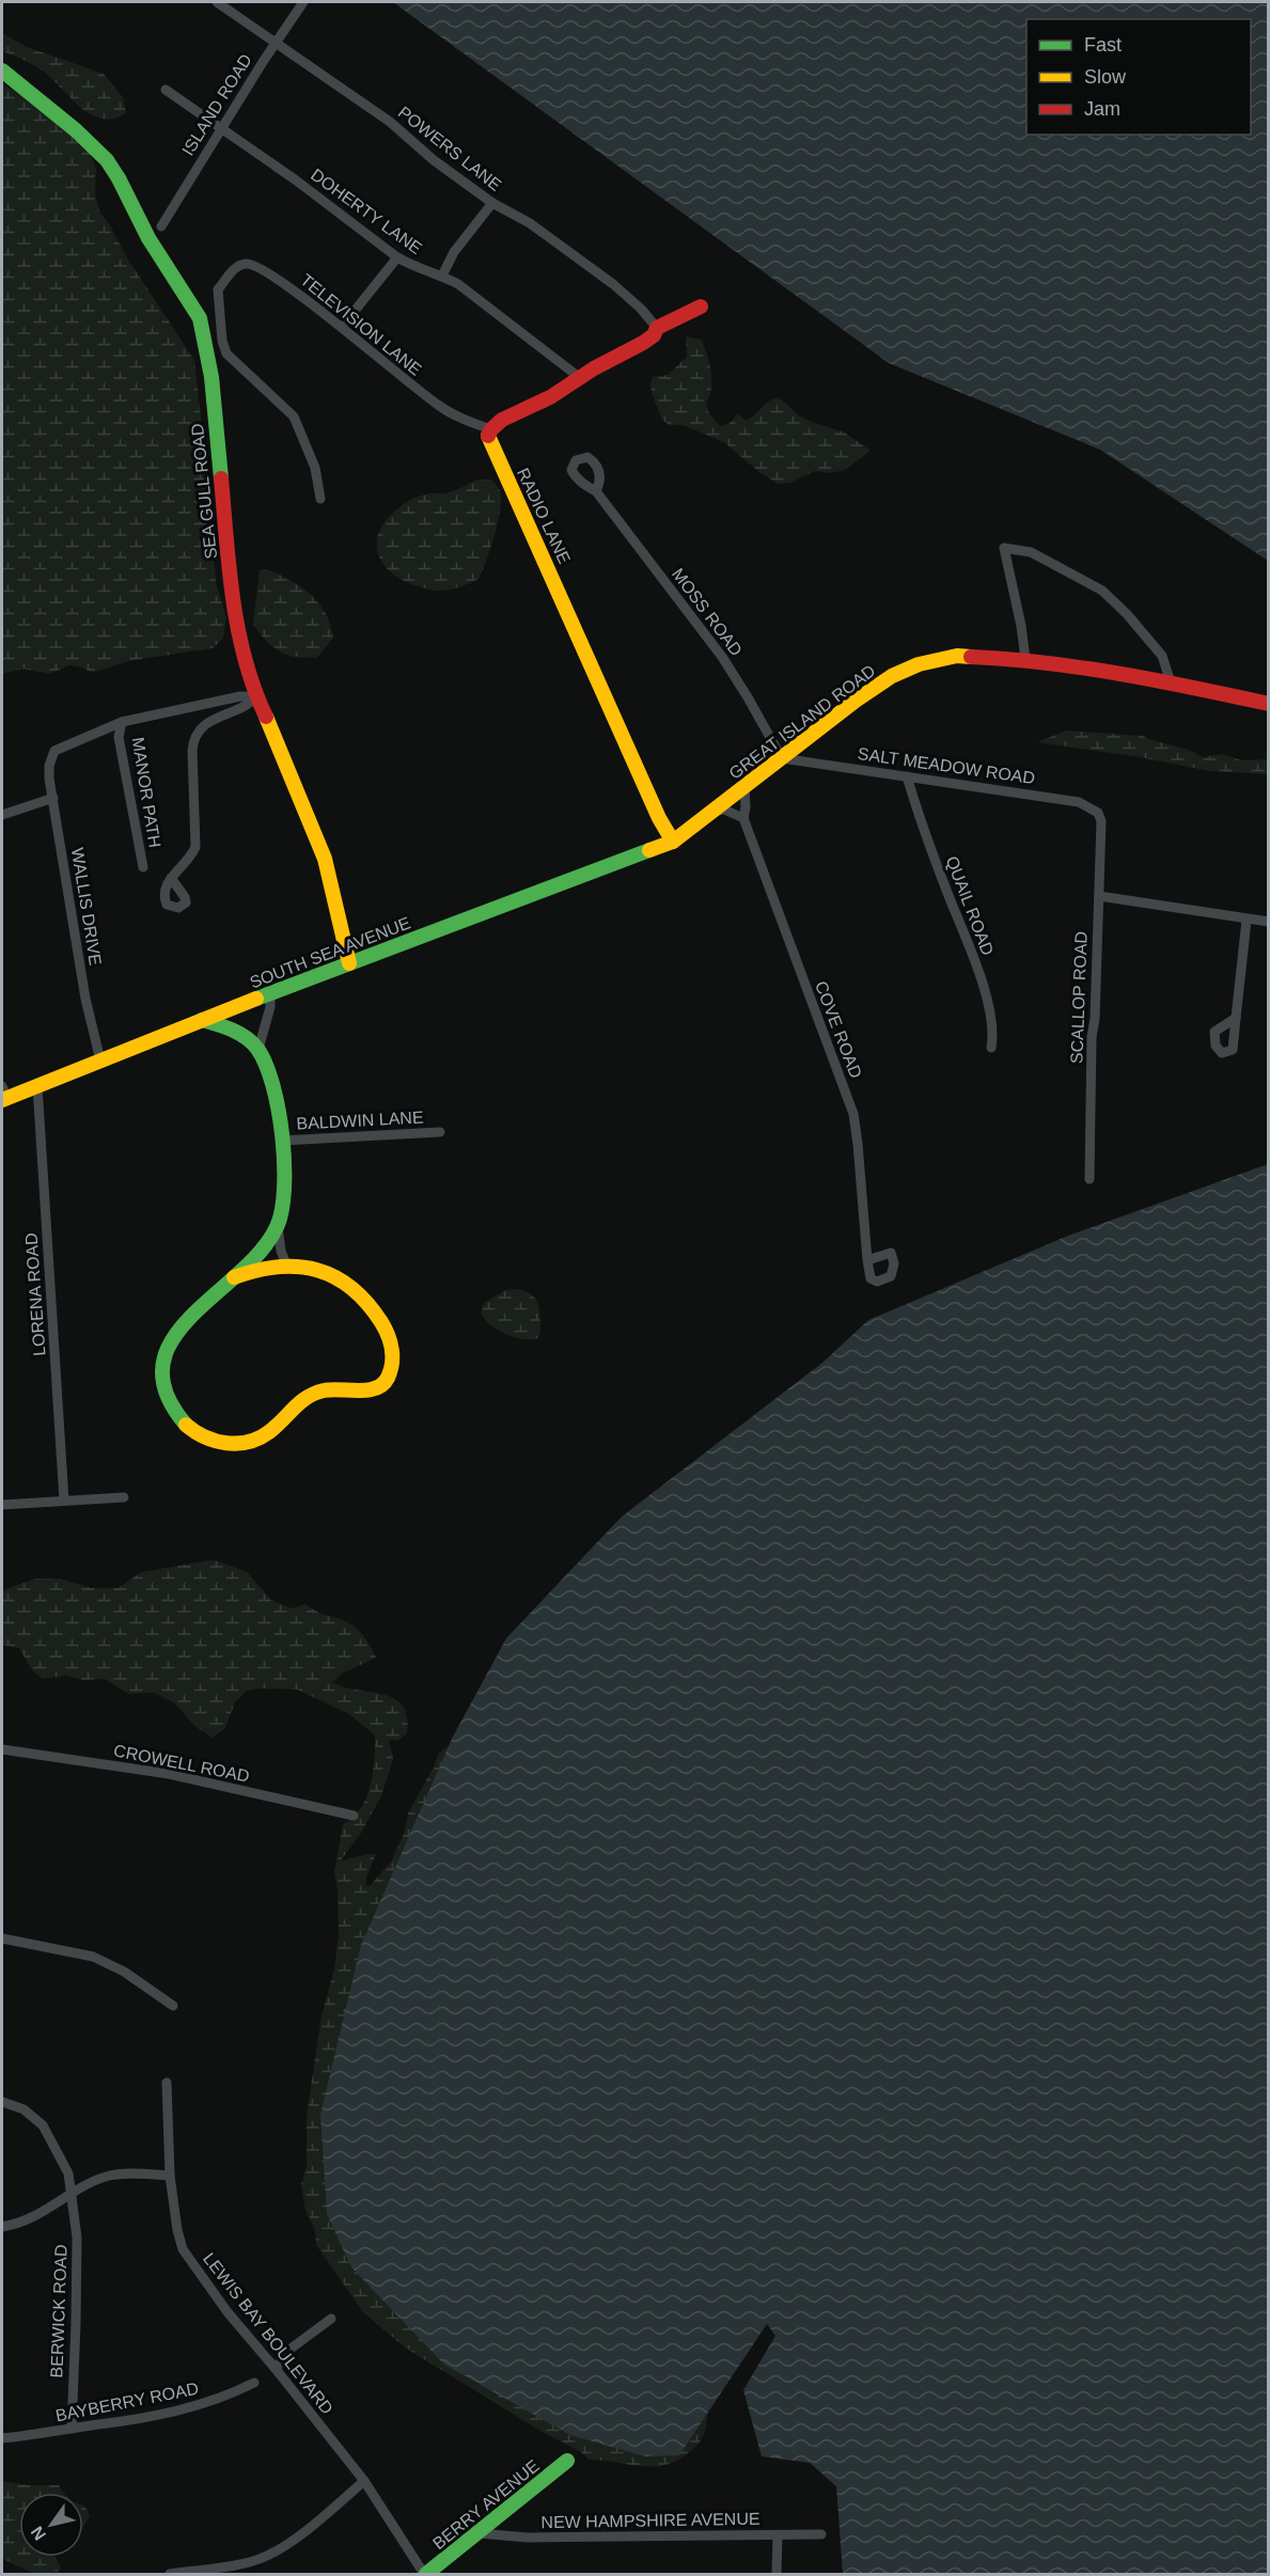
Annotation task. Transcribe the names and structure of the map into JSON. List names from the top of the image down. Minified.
{"streets":{"street":["ISLAND ROAD","POWERS LANE","DOHERTY LANE","TELEVISION LANE","SEA GULL ROAD","RADIO LANE","MOSS ROAD","GREAT ISLAND ROAD","SALT MEADOW ROAD","MANOR PATH","QUAIL ROAD","WALLIS DRIVE","SOUTH SEA AVENUE","SCALLOP ROAD","COVE ROAD","BALDWIN LANE","LORENA ROAD","CROWELL ROAD","BERWICK ROAD","LEWIS BAY BOULEVARD","BAYBERRY ROAD","BERRY AVENUE","NEW HAMPSHIRE AVENUE"]},"crossings":[["ISLAND ROAD","POWERS LANE"],["ISLAND ROAD","DOHERTY LANE"],["TELEVISION LANE","RADIO LANE"],["SEA GULL ROAD","SOUTH SEA AVENUE"],["RADIO LANE","GREAT ISLAND ROAD"],["RADIO LANE","SOUTH SEA AVENUE"],["MOSS ROAD","GREAT ISLAND ROAD"],["MOSS ROAD","SALT MEADOW ROAD"],["GREAT ISLAND ROAD","SALT MEADOW ROAD"],["GREAT ISLAND ROAD","SOUTH SEA AVENUE"],["GREAT ISLAND ROAD","COVE ROAD"],["SALT MEADOW ROAD","QUAIL ROAD"],["SALT MEADOW ROAD","SCALLOP ROAD"],["MANOR PATH","WALLIS DRIVE"],["WALLIS DRIVE","SOUTH SEA AVENUE"],["SOUTH SEA AVENUE","LORENA ROAD"],["BERWICK ROAD","BAYBERRY ROAD"],["LEWIS BAY BOULEVARD","BERRY AVENUE"],["BERRY AVENUE","NEW HAMPSHIRE AVENUE"]],"legend":["Fast","Slow","Jam"],"north":"bottom left"}
